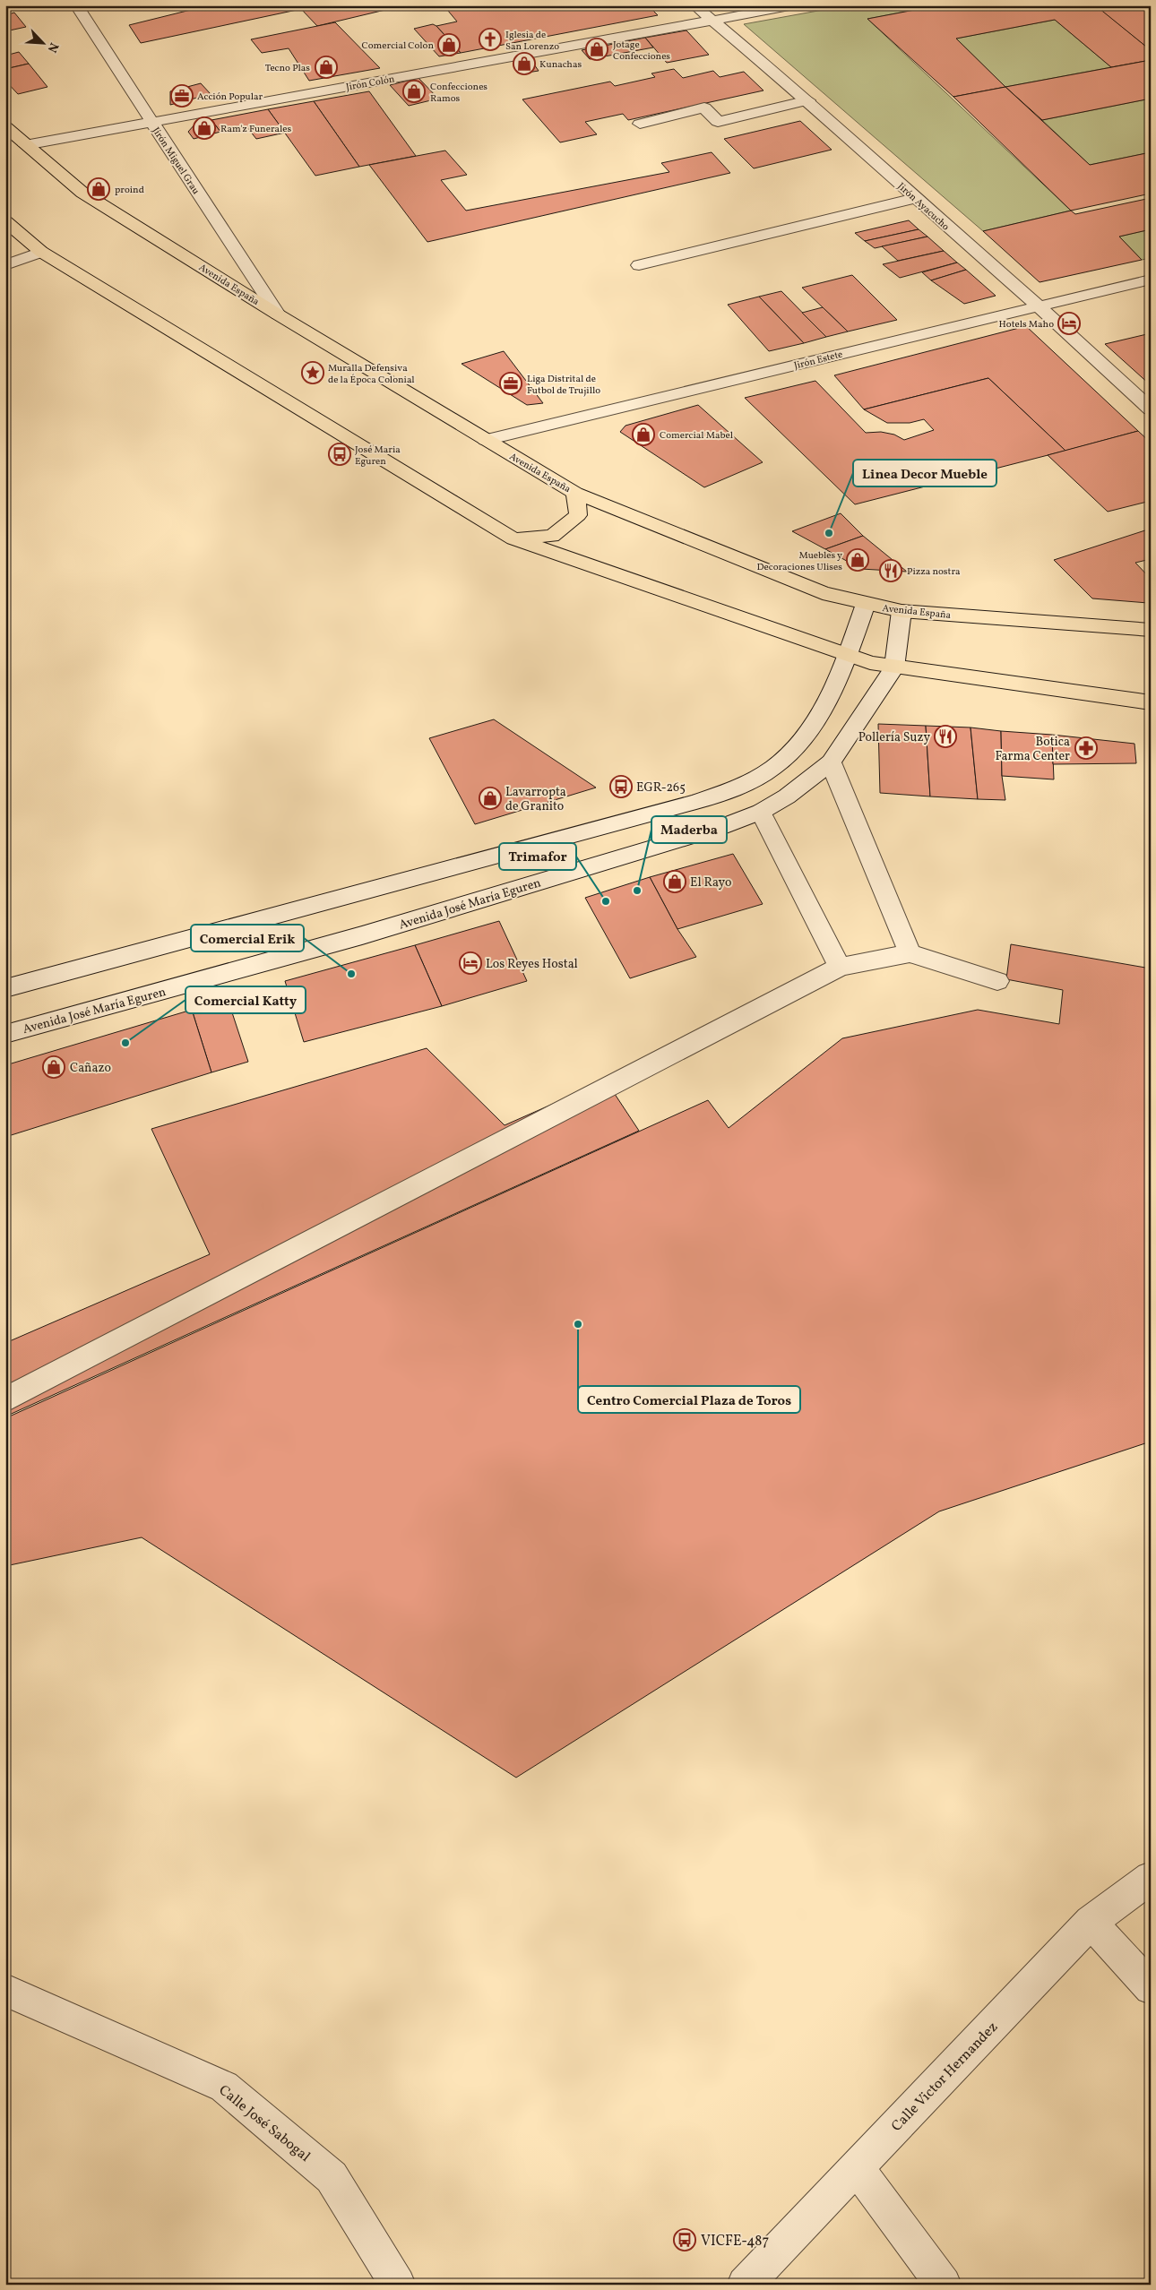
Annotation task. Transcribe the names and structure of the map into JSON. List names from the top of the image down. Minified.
{"streets":{"main road":["Avenida España"],"street":["Jirón Colón","Jirón Miguel Grau","Jirón Ayacucho","Jirón Estete","Avenida José María Eguren","Calle Victor Hernandez","Calle José Sabogal"]},"crossings":[["Jirón Colón","Jirón Miguel Grau"],["Jirón Colón","Jirón Ayacucho"],["Jirón Colón","Avenida España"],["Jirón Miguel Grau","Avenida España"],["Jirón Ayacucho","Jirón Estete"],["Avenida España","Jirón Estete"],["Avenida España","Avenida José María Eguren"]],"places":{"church":["Iglesia de San Lorenzo"],"shop":["Comercial Colon","Jotage Confecciones","Kunachas","Tecno Plas","Confecciones Ramos","Ram'z Funerales","proind","Comercial Mabel","Muebles y Decoraciones Ulises","Lavarropta de Granito","El Rayo","Cañazo"],"office":["Acción Popular","Liga Distrital de Futbol de Trujillo"],"hotel":["Hotels Maho","Los Reyes Hostal"],"place":["Muralla Defensiva de la Época Colonial"],"bus stop":["José Maria Eguren","EGR-265","VICFE-487"],"other":["Linea Decor Mueble","Maderba","Trimafor","Comercial Erik","Comercial Katty","Centro Comercial Plaza de Toros"],"restaurant":["Pizza nostra","Pollería Suzy"],"pharmacy":["Botica Farma Center"]},"north":"bottom right"}
